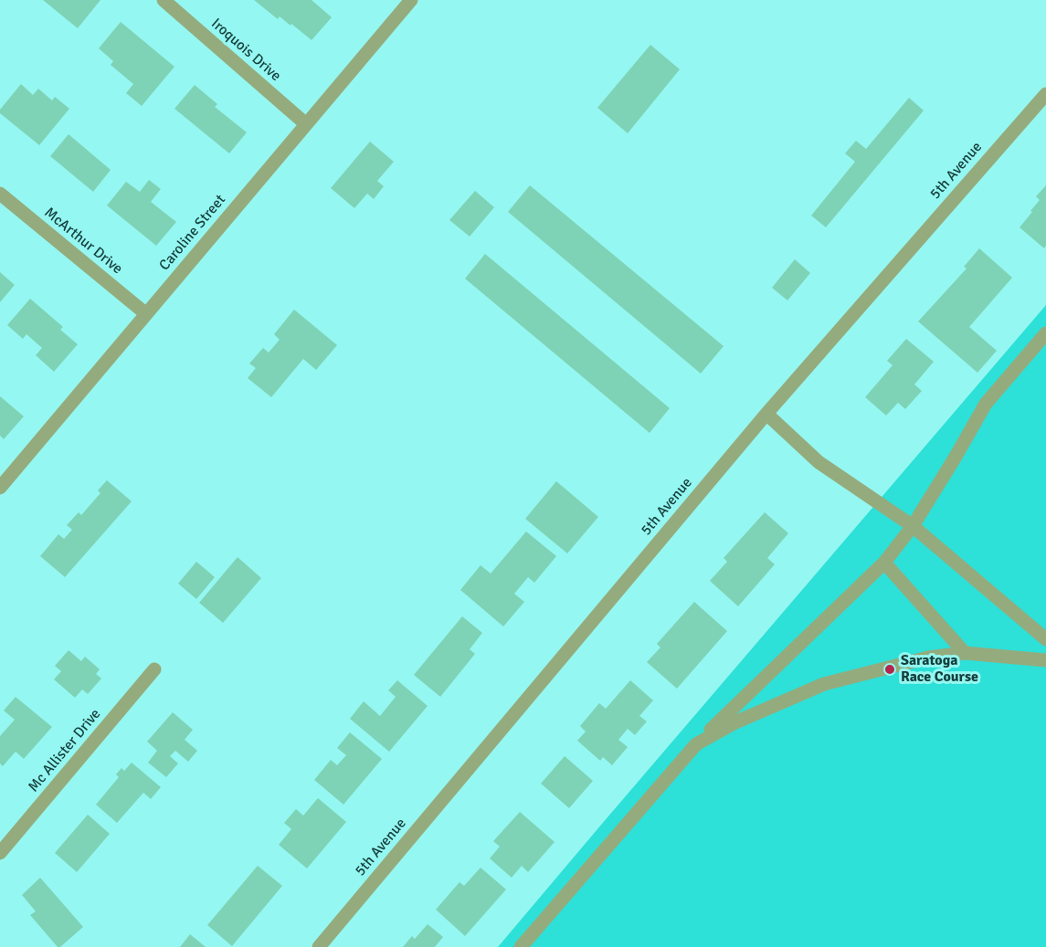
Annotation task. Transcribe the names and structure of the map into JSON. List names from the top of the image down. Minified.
{"streets":{"street":["Iroquois Drive","5th Avenue","Caroline Street","McArthur Drive","Mc Allister Drive"]},"crossings":[["Iroquois Drive","Caroline Street"],["Caroline Street","McArthur Drive"]],"places":["Saratoga Race Course"]}
